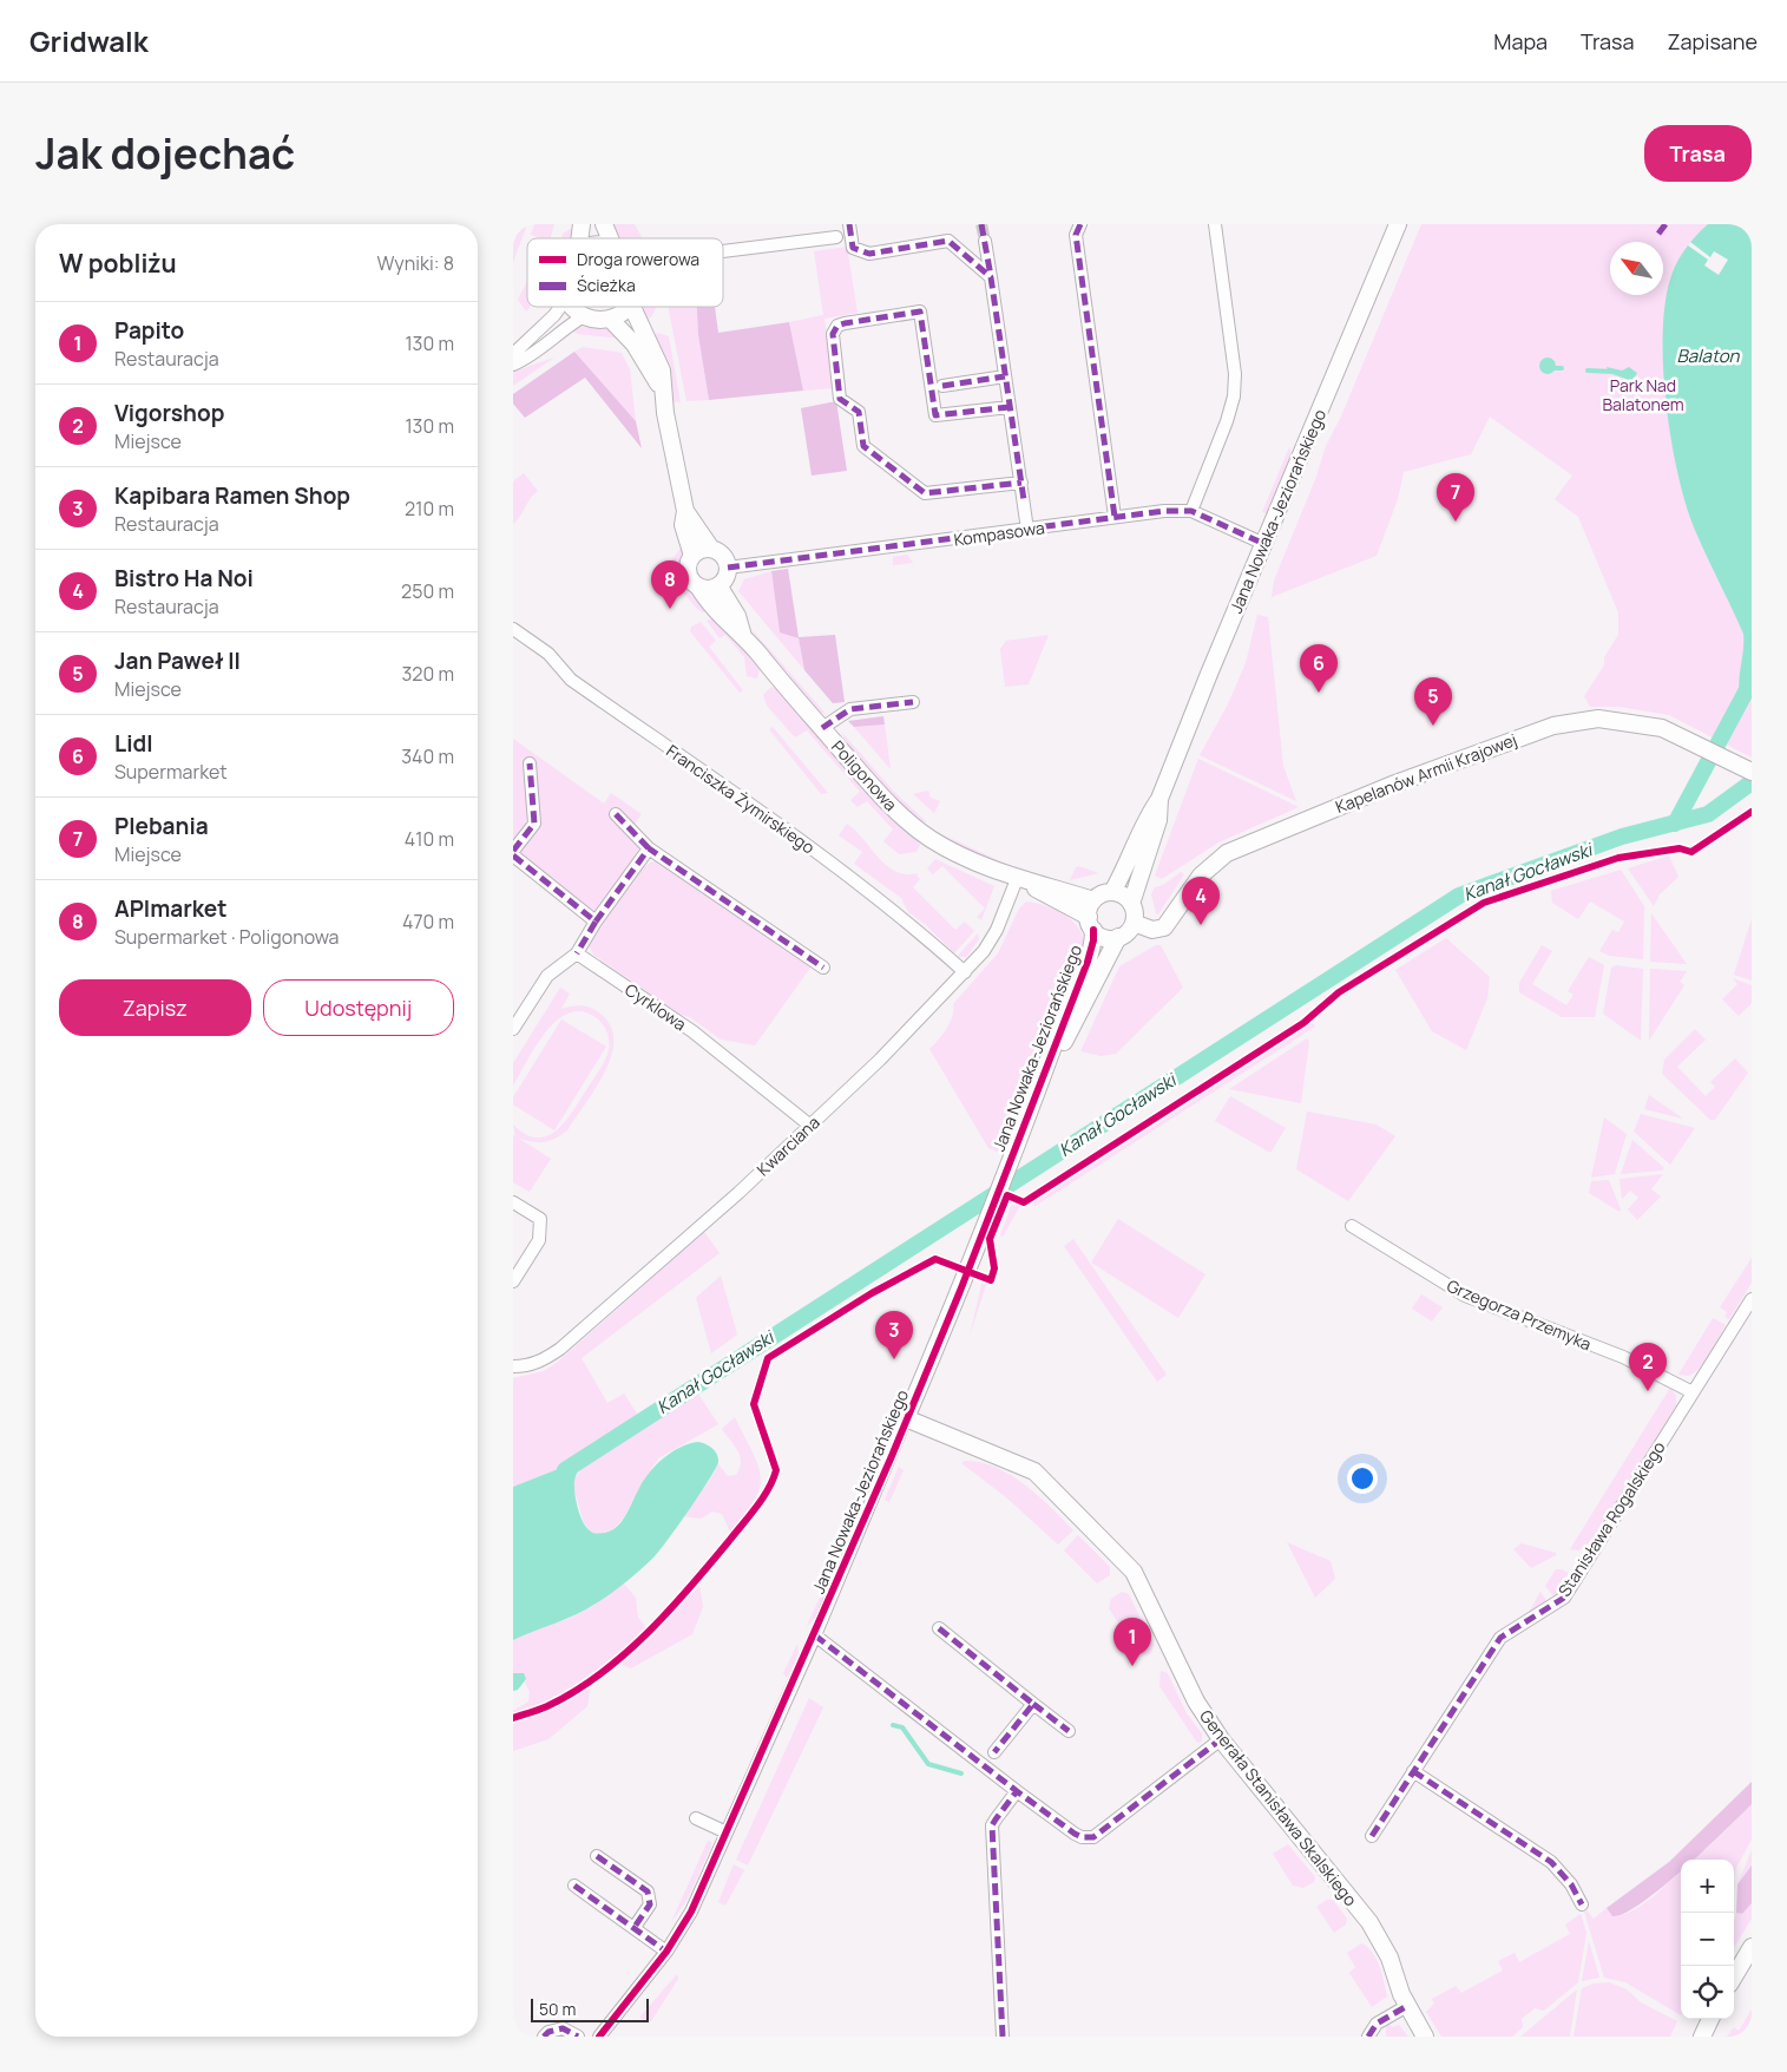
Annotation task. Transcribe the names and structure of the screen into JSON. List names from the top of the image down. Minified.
{"streets":{"street":["Jana Nowaka-Jeziorańskiego","Kompasowa","Kapelanów Armii Krajowej","Poligonowa","Franciszka Żymirskiego","Cyrklowa","Kwarciana","Grzegorza Przemyka","Stanisława Rogalskiego","Generała Stanisława Skalskiego"]},"crossings":[["Jana Nowaka-Jeziorańskiego","Kompasowa"],["Jana Nowaka-Jeziorańskiego","Kapelanów Armii Krajowej"],["Jana Nowaka-Jeziorańskiego","Poligonowa"],["Jana Nowaka-Jeziorańskiego","Generała Stanisława Skalskiego"],["Kompasowa","Poligonowa"],["Kapelanów Armii Krajowej","Poligonowa"],["Poligonowa","Kwarciana"],["Franciszka Żymirskiego","Kwarciana"],["Cyrklowa","Kwarciana"],["Grzegorza Przemyka","Stanisława Rogalskiego"]],"water":["Balaton","Kanał Gocławski"],"parks":["Park Nad Balatonem"],"legend":["Droga rowerowa","Ścieżka"],"scale_bar":"50 m","north":"top left","page":{"header":"Gridwalk","nav":["Mapa","Trasa","Zapisane"],"title":"Jak dojechać","buttons":["Trasa",["Zapisz","Udostępnij"]],"heading":["W pobliżu","Wyniki: 8"],"list":[{"mark":"1","name":"Papito","note":"Restauracja","value":"130 m"},{"mark":"2","name":"Vigorshop","note":"Miejsce","value":"130 m"},{"mark":"3","name":"Kapibara Ramen Shop","note":"Restauracja","value":"210 m"},{"mark":"4","name":"Bistro Ha Noi","note":"Restauracja","value":"250 m"},{"mark":"5","name":"Jan Paweł II","note":"Miejsce","value":"320 m"},{"mark":"6","name":"Lidl","note":"Supermarket","value":"340 m"},{"mark":"7","name":"Plebania","note":"Miejsce","value":"410 m"},{"mark":"8","name":"APImarket","note":"Supermarket · Poligonowa","value":"470 m"}],"pins":["7","8","6","5","4","3","2","1"],"map_buttons":["+","−"],"scale":"50 m"}}
